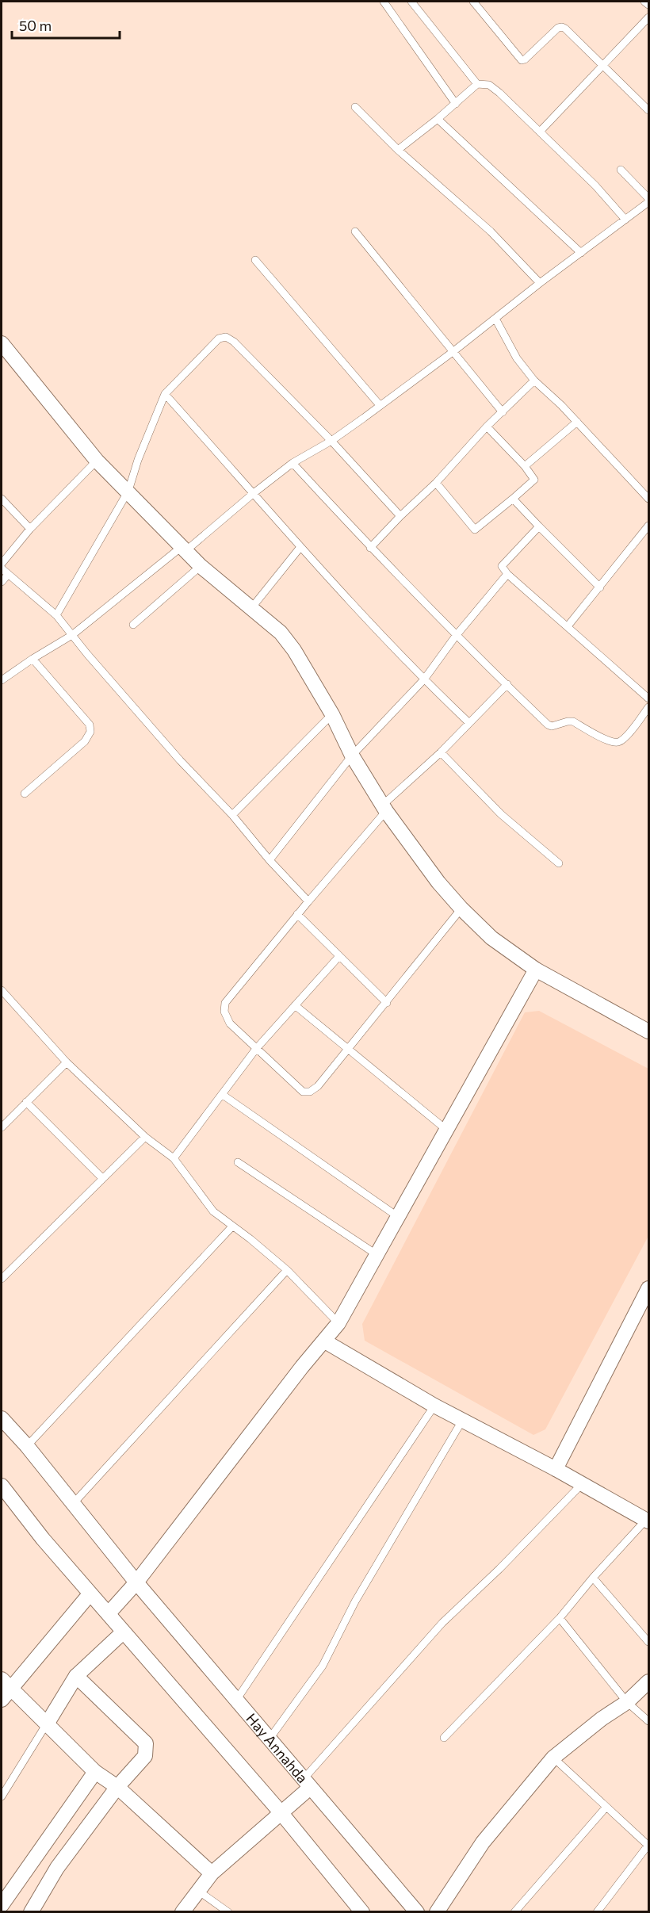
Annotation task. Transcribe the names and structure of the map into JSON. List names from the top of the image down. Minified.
{"streets":{"street":["Hay Annahda"]},"scale_bar":"50 m"}
